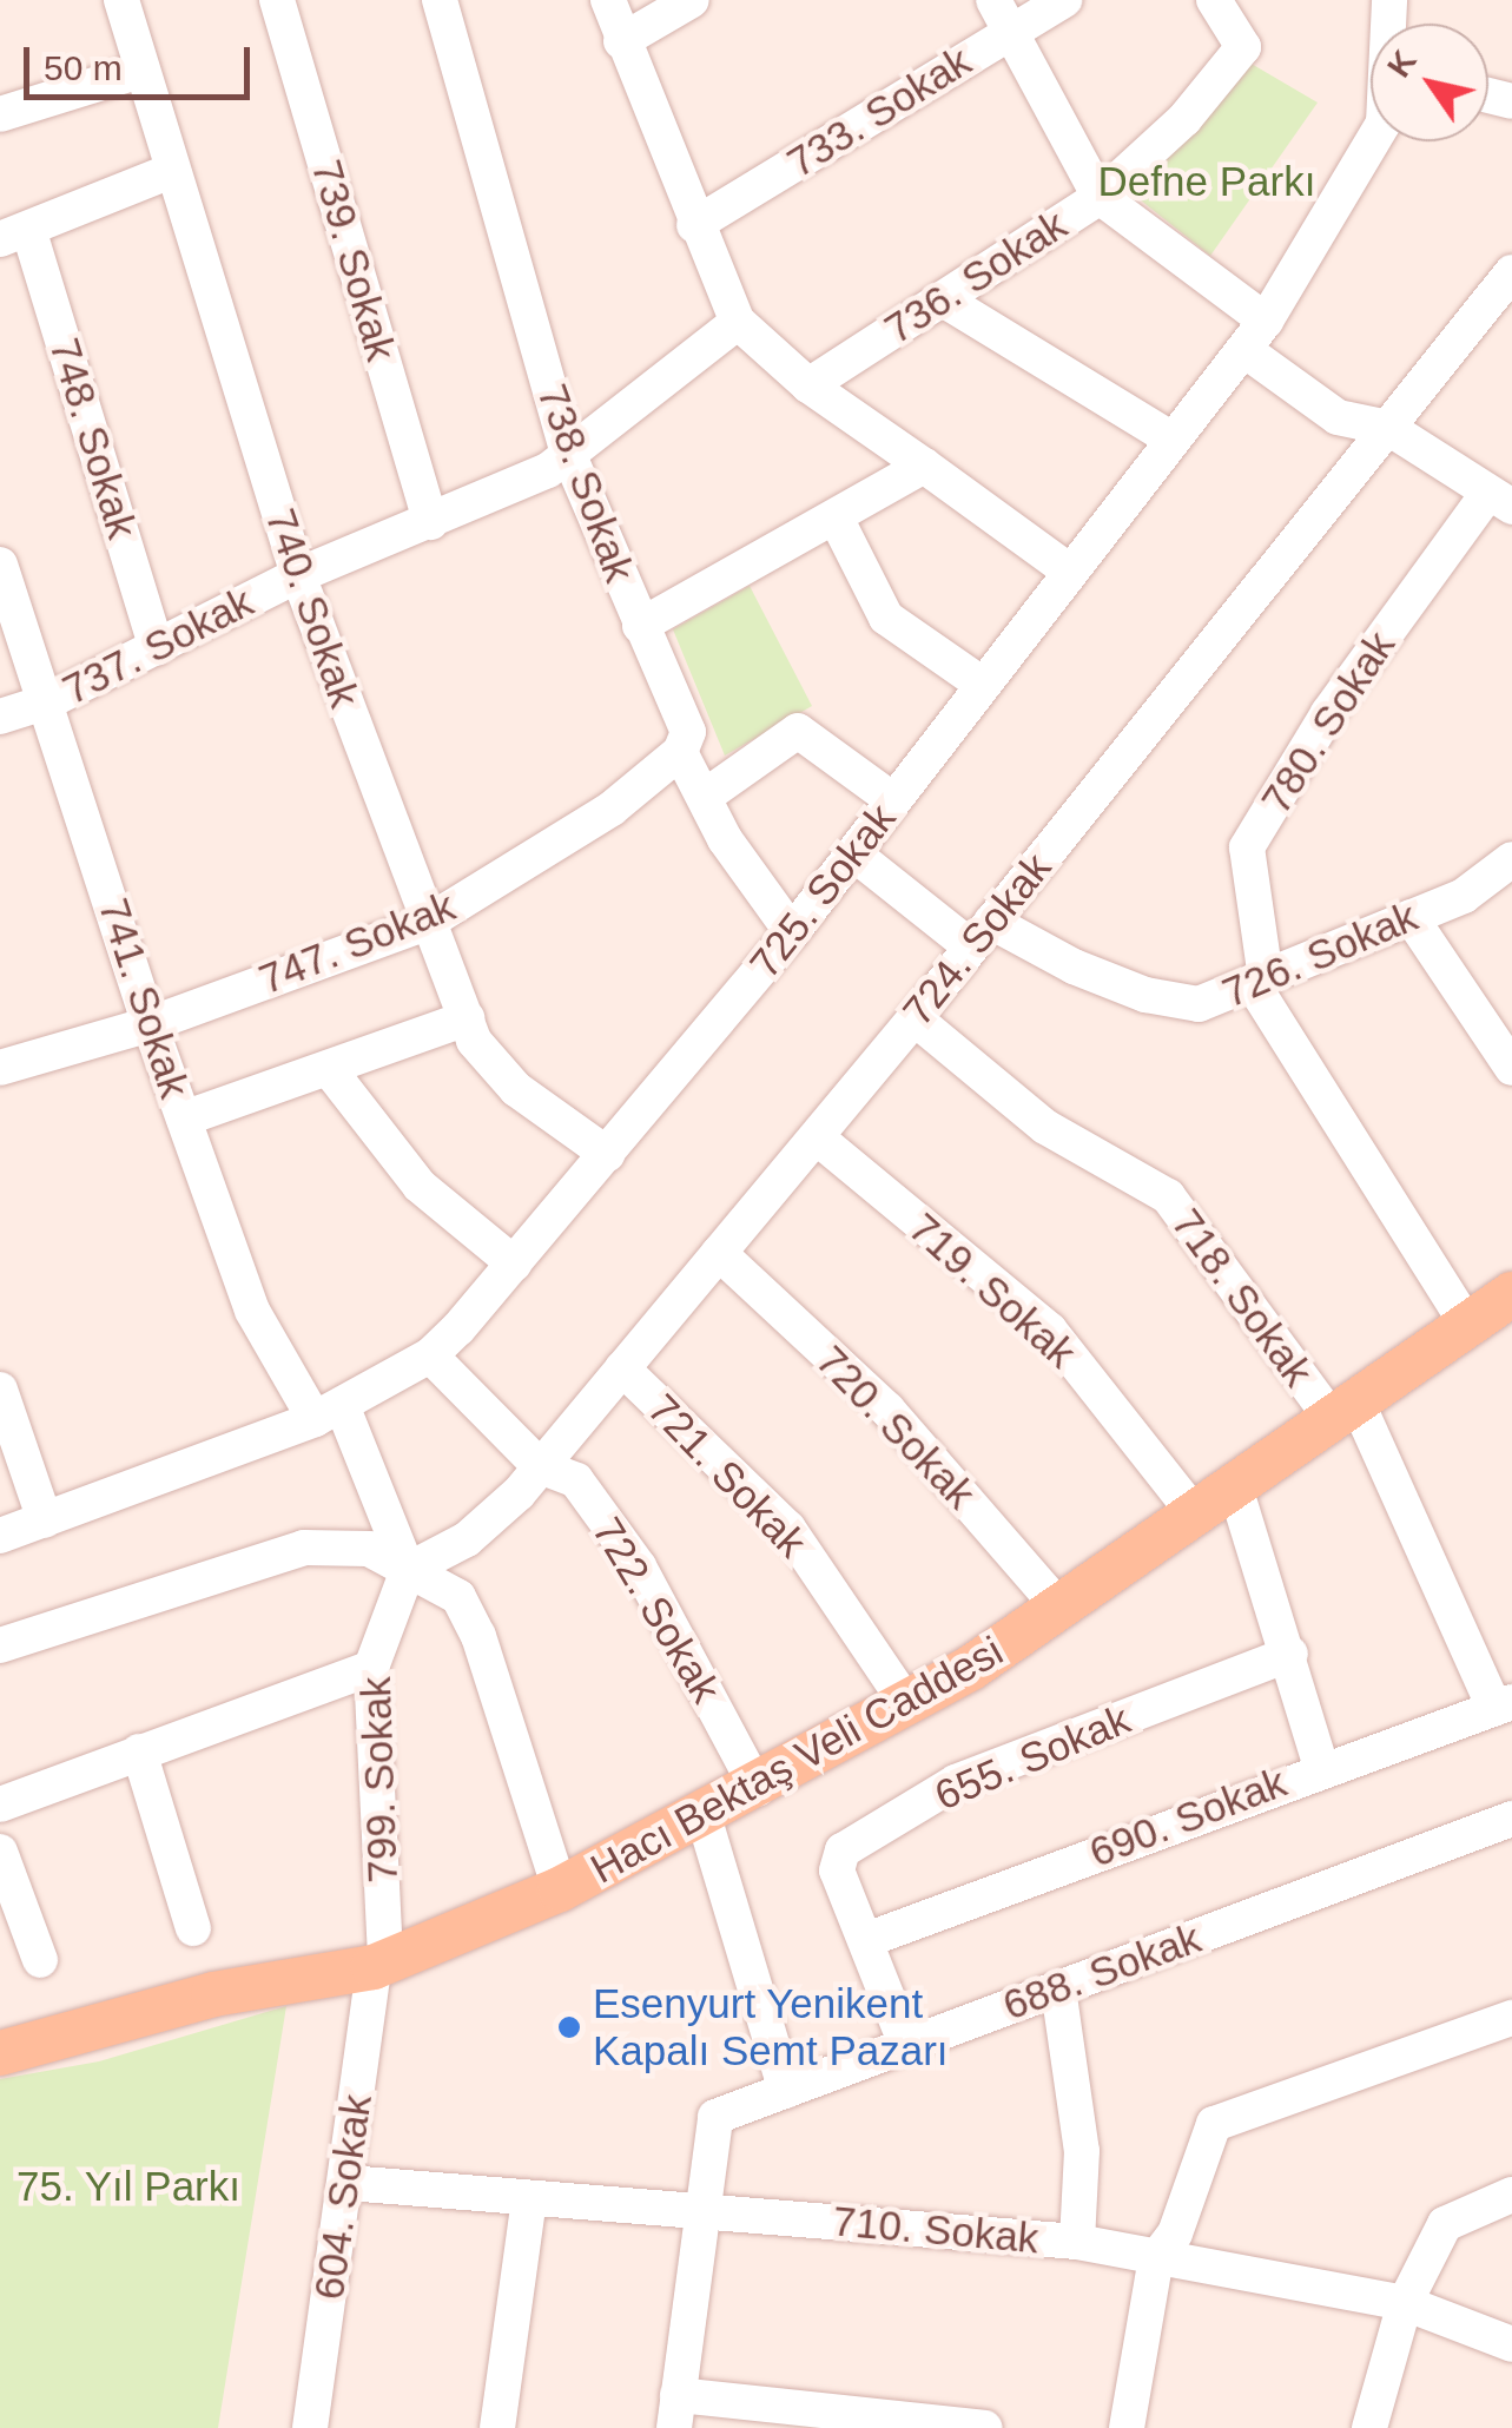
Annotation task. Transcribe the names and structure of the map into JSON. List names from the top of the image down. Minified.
{"streets":{"main road":["Hacı Bektaş Veli Caddesi"],"street":["733. Sokak","739. Sokak","736. Sokak","748. Sokak","738. Sokak","740. Sokak","737. Sokak","780. Sokak","725. Sokak","724. Sokak","747. Sokak","726. Sokak","741. Sokak","719. Sokak","718. Sokak","720. Sokak","721. Sokak","722. Sokak","655. Sokak","799. Sokak","690. Sokak","688. Sokak","604. Sokak","710. Sokak"]},"crossings":[["739. Sokak","737. Sokak"],["748. Sokak","737. Sokak"],["738. Sokak","737. Sokak"],["738. Sokak","725. Sokak"],["738. Sokak","747. Sokak"],["740. Sokak","737. Sokak"],["740. Sokak","725. Sokak"],["740. Sokak","747. Sokak"],["737. Sokak","741. Sokak"],["780. Sokak","726. Sokak"],["725. Sokak","726. Sokak"],["725. Sokak","741. Sokak"],["725. Sokak","722. Sokak"],["724. Sokak","726. Sokak"],["724. Sokak","719. Sokak"],["724. Sokak","718. Sokak"],["724. Sokak","720. Sokak"],["724. Sokak","721. Sokak"],["724. Sokak","722. Sokak"],["724. Sokak","799. Sokak"],["747. Sokak","741. Sokak"],["719. Sokak","Hacı Bektaş Veli Caddesi"],["718. Sokak","Hacı Bektaş Veli Caddesi"],["718. Sokak","690. Sokak"],["720. Sokak","Hacı Bektaş Veli Caddesi"],["721. Sokak","Hacı Bektaş Veli Caddesi"],["722. Sokak","Hacı Bektaş Veli Caddesi"],["655. Sokak","690. Sokak"],["655. Sokak","688. Sokak"],["Hacı Bektaş Veli Caddesi","799. Sokak"],["Hacı Bektaş Veli Caddesi","604. Sokak"],["799. Sokak","604. Sokak"],["688. Sokak","710. Sokak"],["604. Sokak","710. Sokak"]],"parks":["Defne Parkı","75. Yıl Parkı"],"places":["Esenyurt Yenikent Kapalı Semt Pazarı"],"scale_bar":"50 m","north":"top left"}
